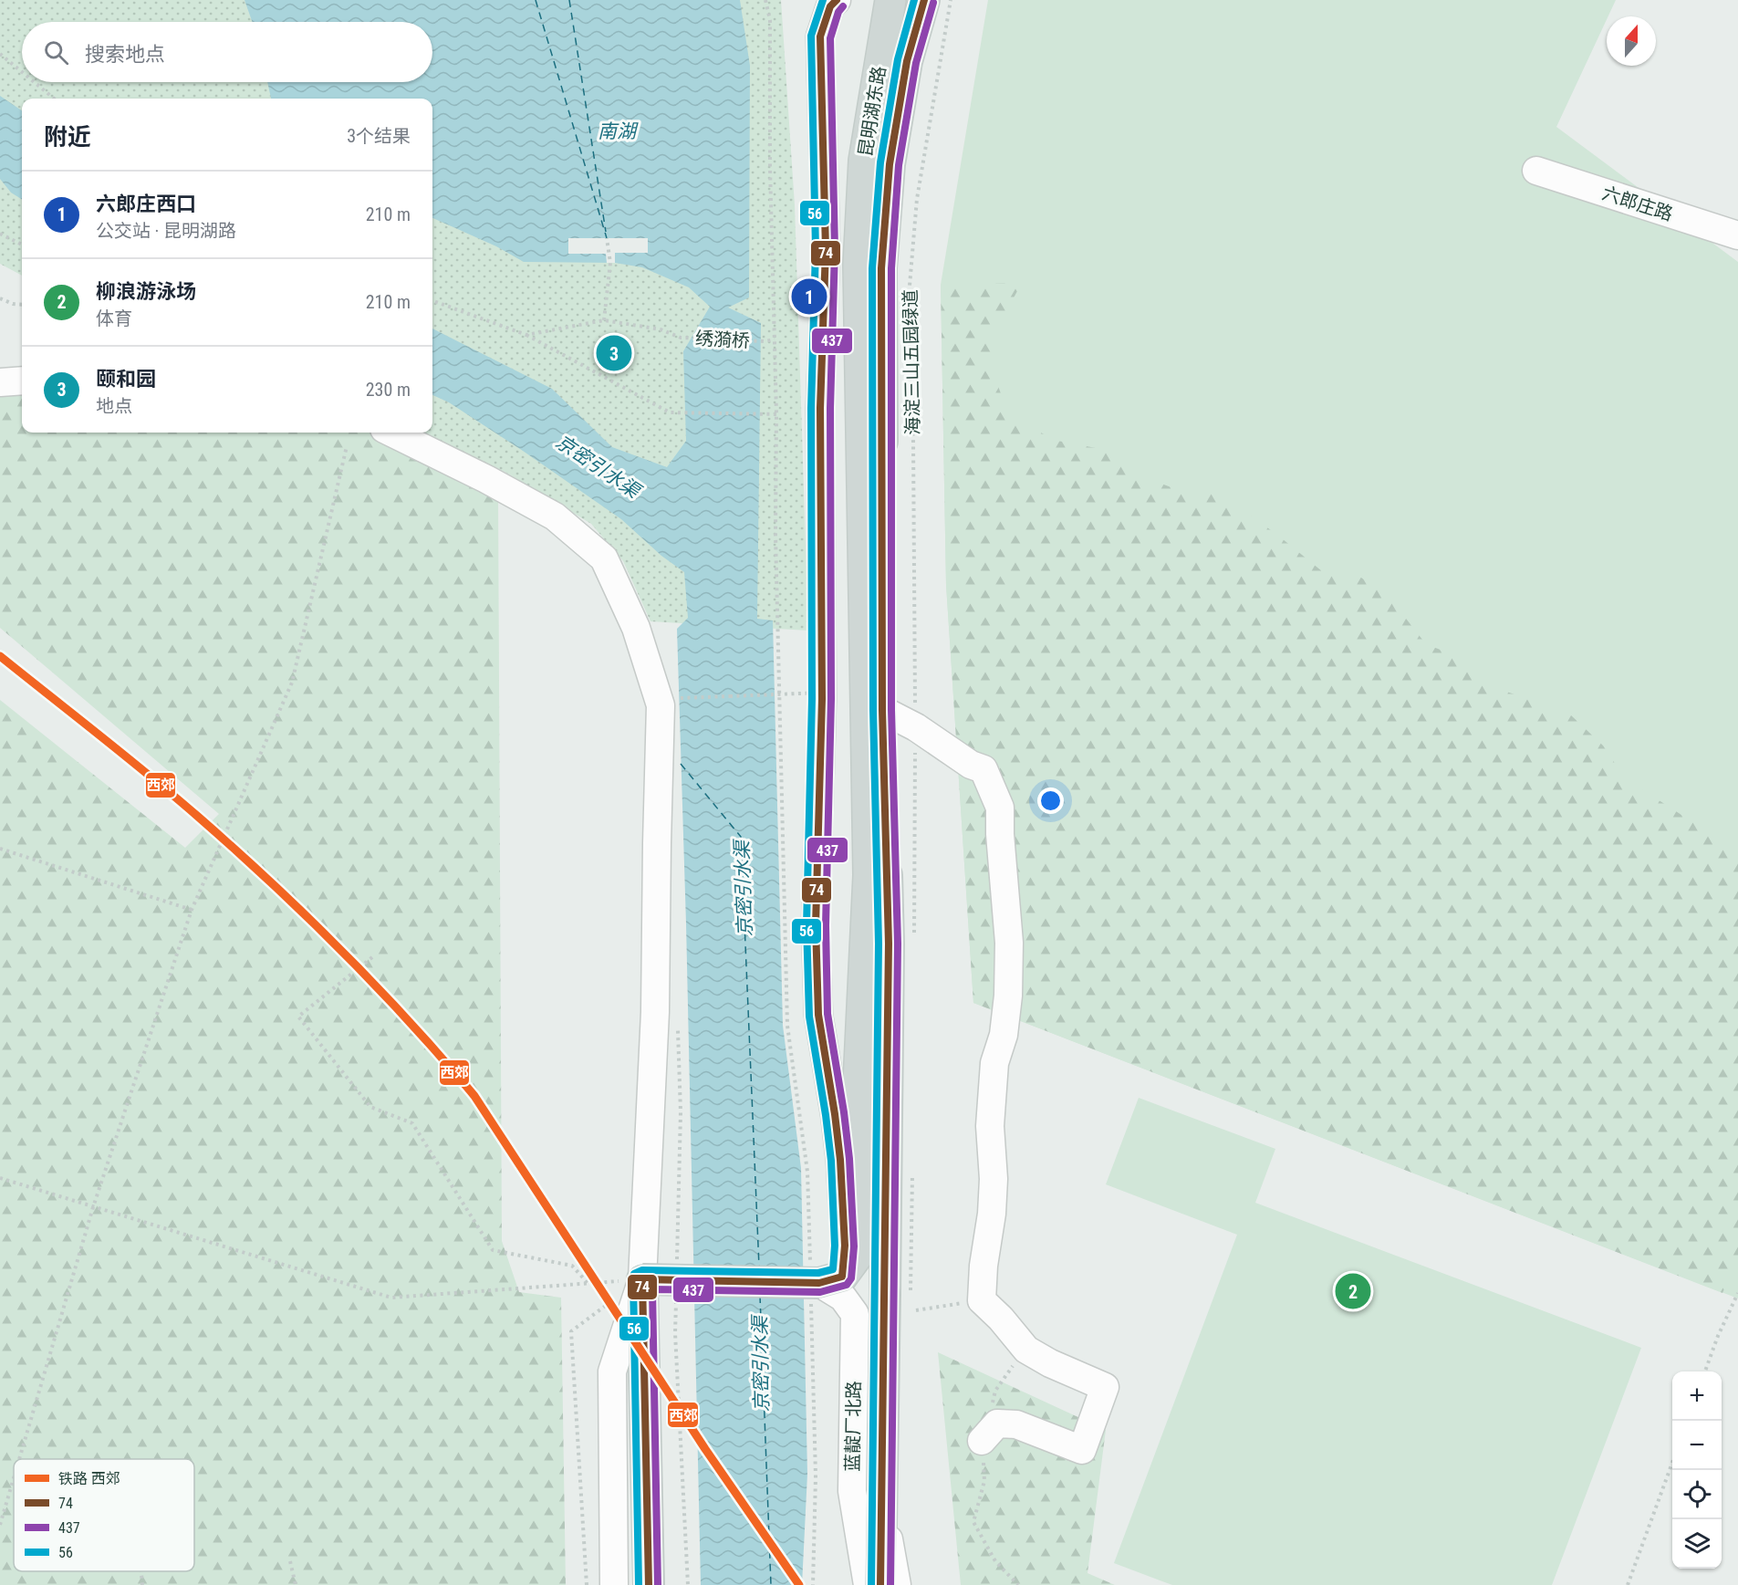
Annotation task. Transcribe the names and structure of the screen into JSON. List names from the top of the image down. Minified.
{"streets":{"highway":["蓝靛厂北路"],"main road":["昆明湖东路"],"street":["六郎庄路"],"path":["绣漪桥","海淀三山五园绿道"]},"crossings":[["昆明湖东路","蓝靛厂北路"]],"water":["南湖","京密引水渠"],"lines":["transit line 74","transit line 56","transit line 437","rail line 西郊"],"legend":["铁路 西郊","74","437","56"],"north":"top","page":{"search":"搜索地点","heading":["附近","3个结果"],"list":[{"mark":"1","name":"六郎庄西口","note":"公交站 · 昆明湖路","value":"210 m"},{"mark":"2","name":"柳浪游泳场","note":"体育","value":"210 m"},{"mark":"3","name":"颐和园","note":"地点","value":"230 m"}],"pins":["1","3","2"],"map_buttons":["+","−"]}}
